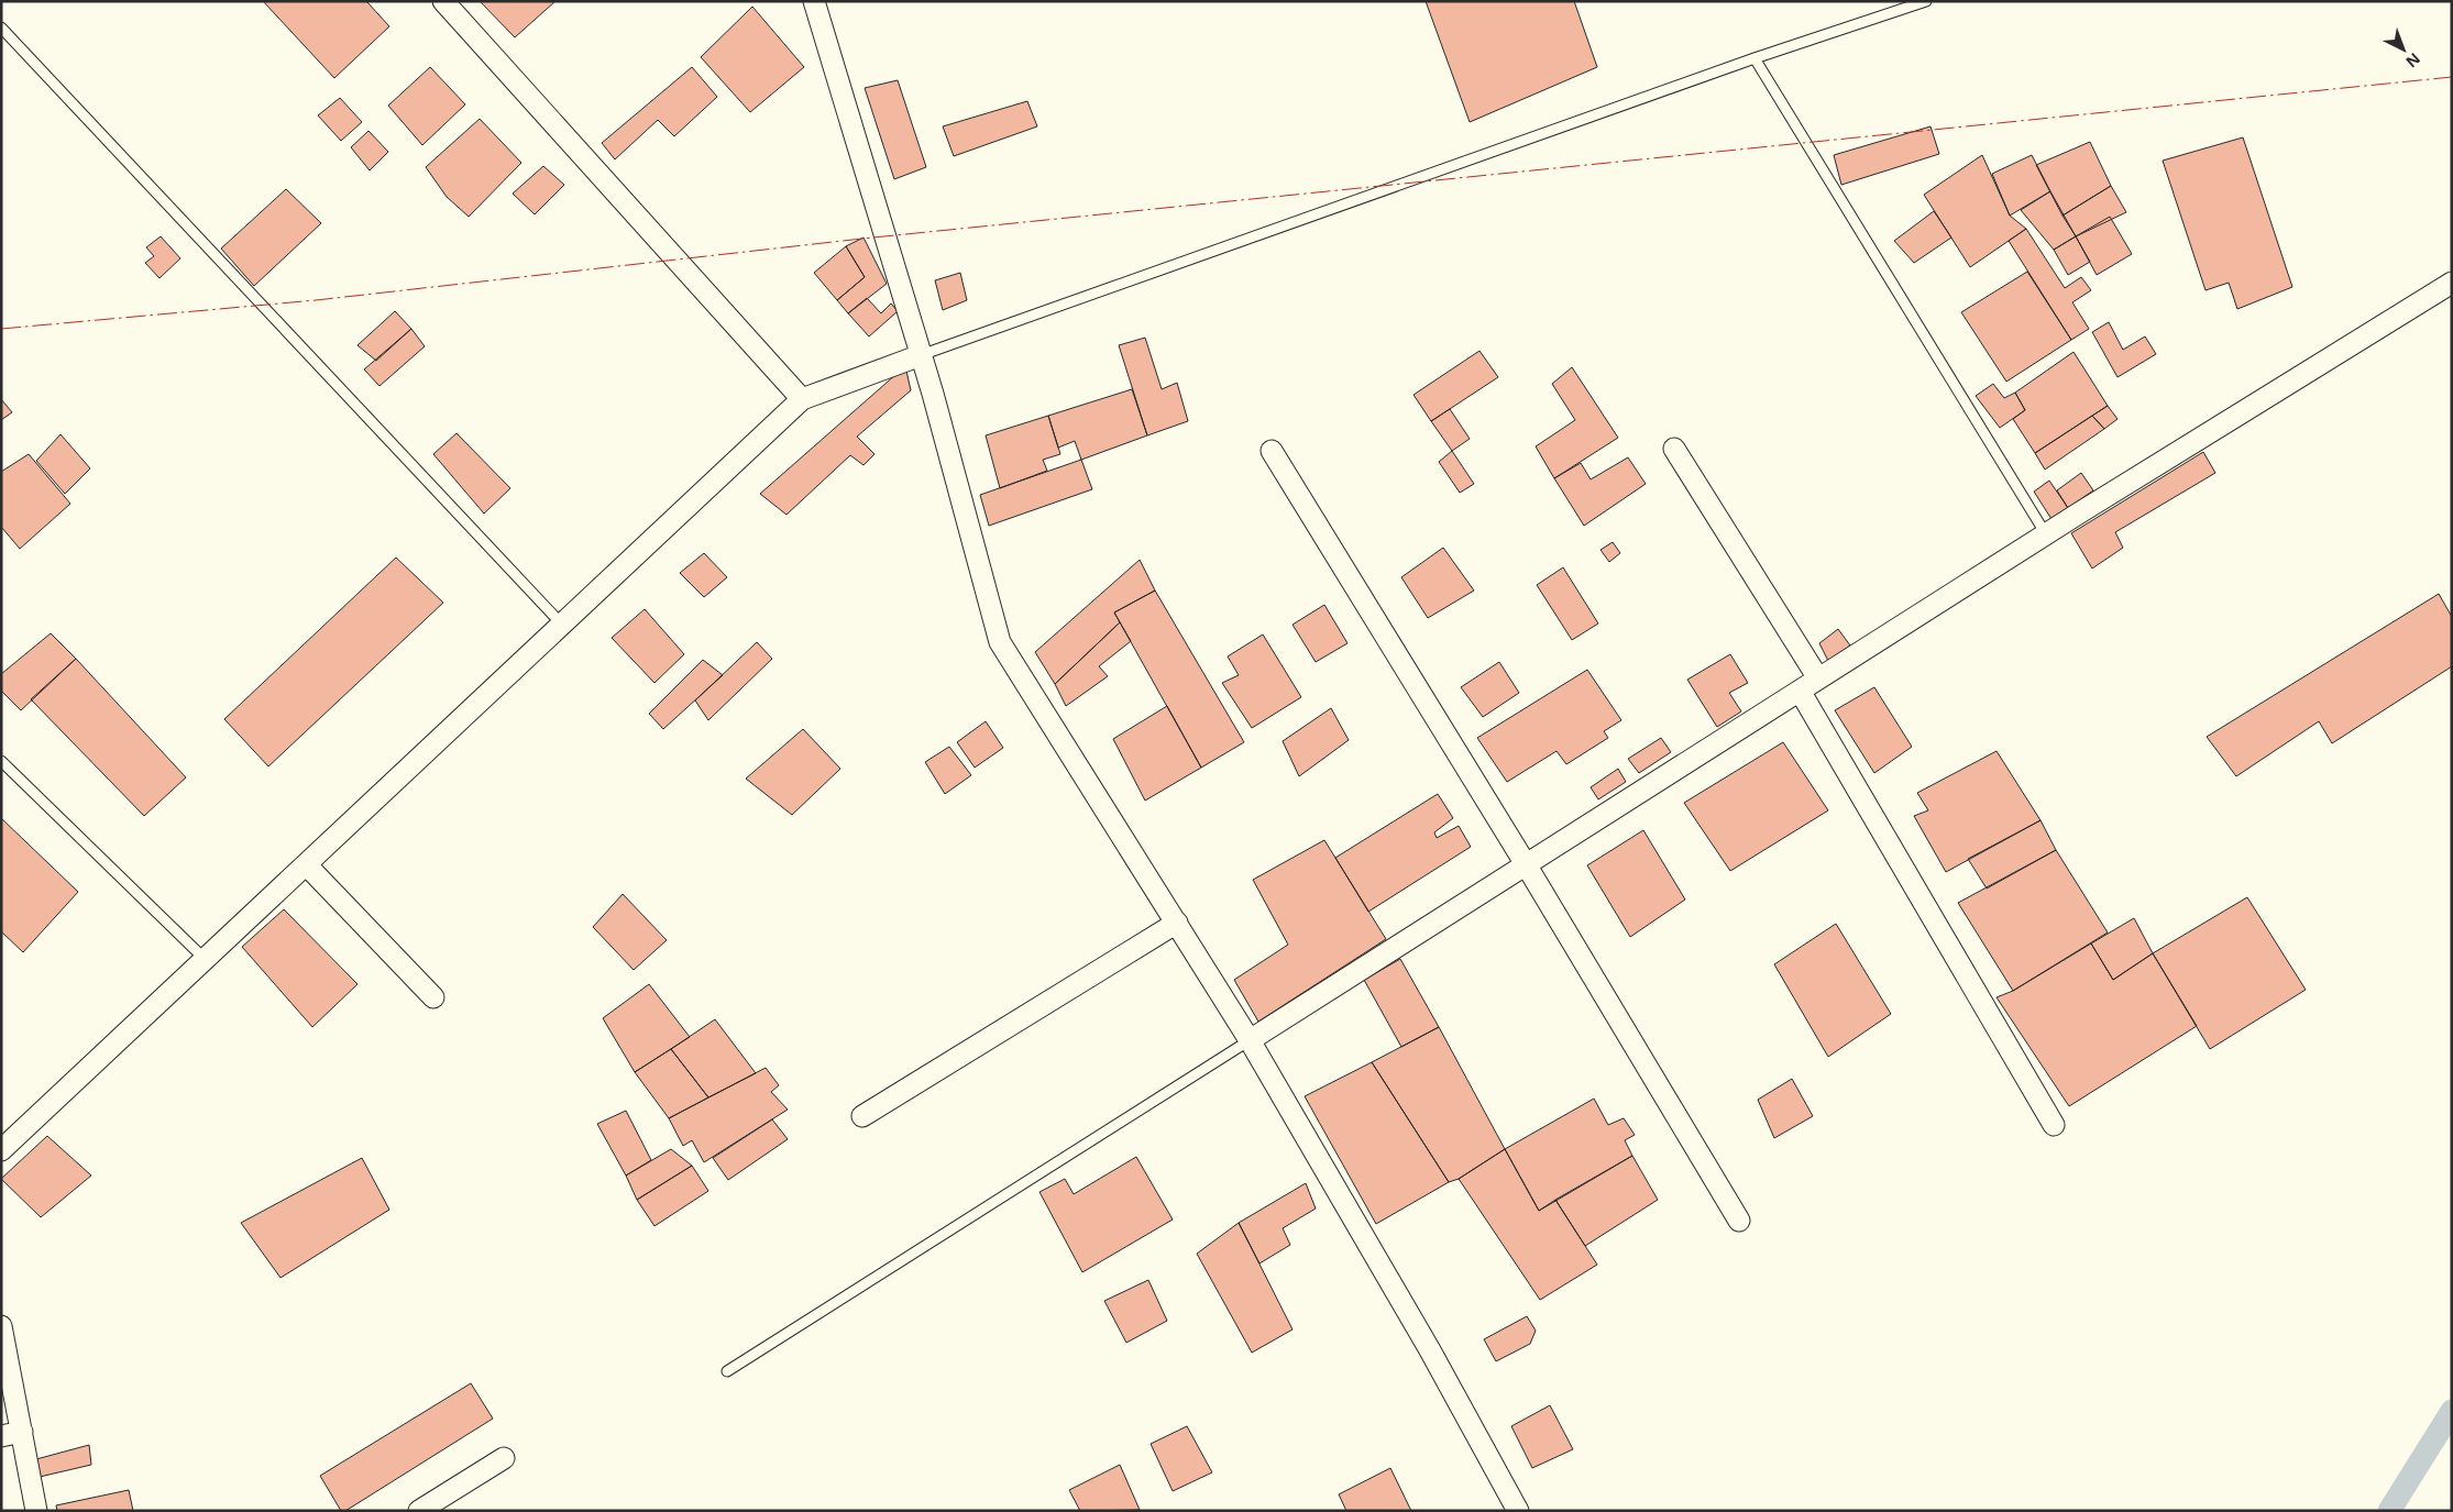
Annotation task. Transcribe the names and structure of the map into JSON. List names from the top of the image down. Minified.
{"north":"bottom right"}
